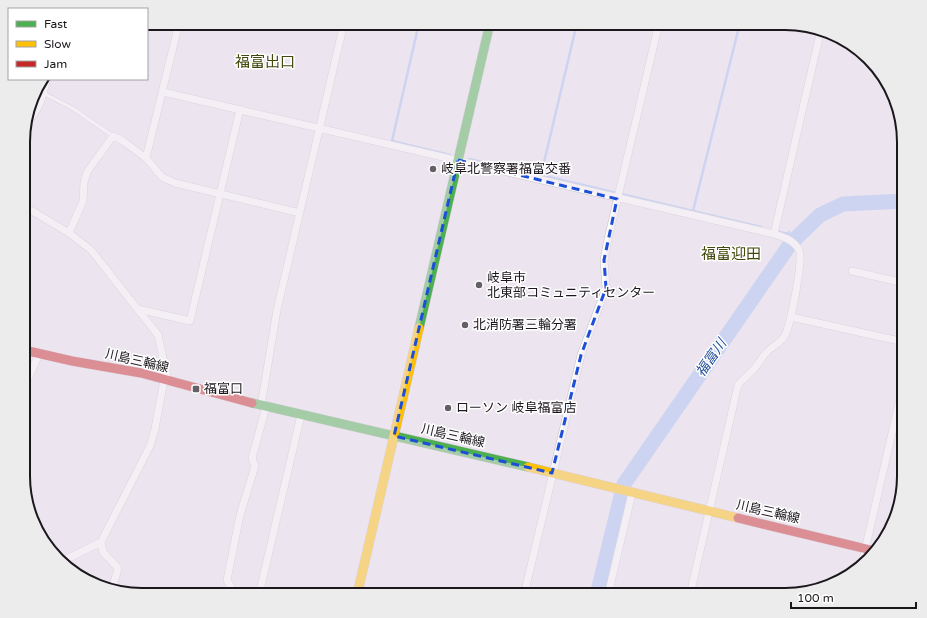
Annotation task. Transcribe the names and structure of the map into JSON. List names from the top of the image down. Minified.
{"streets":{"main road":["川島三輪線"]},"districts":["福富出口","福富迎田"],"water":["福富川"],"places":{"other":["岐阜北警察署福富交番","岐阜市 北東部コミュニティセンター","北消防署三輪分署","ローソン 岐阜福富店"],"transit":["福富口"]},"legend":["Fast","Slow","Jam"],"scale_bar":"100 m"}
